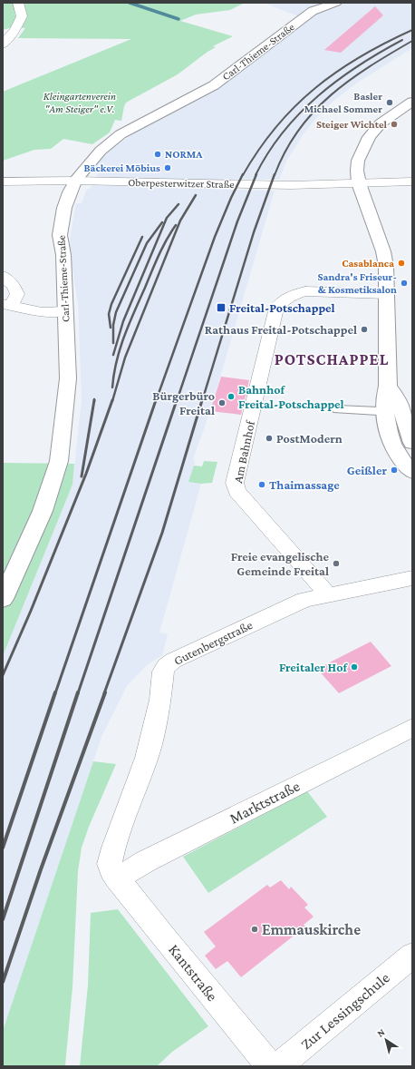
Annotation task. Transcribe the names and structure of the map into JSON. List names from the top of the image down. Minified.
{"streets":{"main road":["Carl-Thieme-Straße"],"street":["Oberpesterwitzer Straße","Am Bahnhof","Gutenbergstraße","Marktstraße","Kantstraße","Zur Lessingschule"]},"crossings":[["Carl-Thieme-Straße","Oberpesterwitzer Straße"],["Am Bahnhof","Gutenbergstraße"],["Gutenbergstraße","Marktstraße"],["Gutenbergstraße","Kantstraße"],["Marktstraße","Kantstraße"]],"districts":["POTSCHAPPEL"],"parks":["Kleingartenverein \"Am Steiger\" e.V."],"places":{"other":["Basler Michael Sommer","Steiger Wichtel","NORMA","Bäckerei Möbius","Casablanca","Sandra's Friseur- & Kosmetiksalon","Rathaus Freital-Potschappel","Bahnhof Freital-Potschappel","Bürgerbüro Freital","PostModern","Geißler","Thaimassage","Freie evangelische Gemeinde Freital","Freitaler Hof","Emmauskirche"],"transit":["Freital-Potschappel"]},"north":"top left"}
